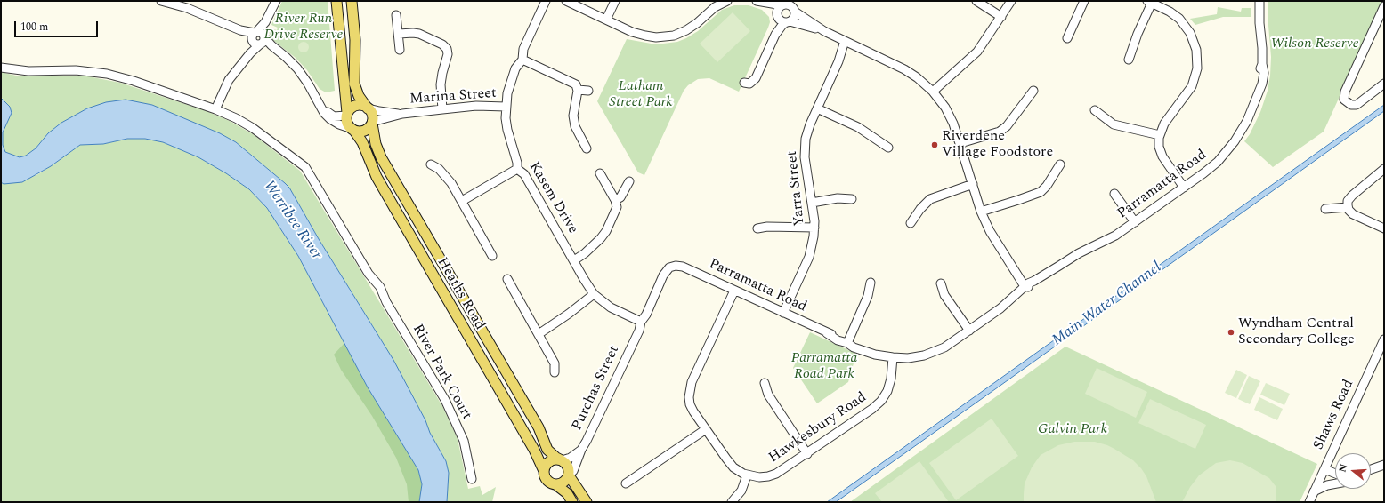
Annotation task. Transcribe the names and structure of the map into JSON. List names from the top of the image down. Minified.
{"streets":{"main road":["Heaths Road"],"street":["Marina Street","Parramatta Road","Yarra Street","Kasem Drive","River Park Court","Purchas Street","Shaws Road","Hawkesbury Road"]},"crossings":[["Marina Street","Kasem Drive"],["Marina Street","Heaths Road"],["Parramatta Road","Yarra Street"],["Parramatta Road","Kasem Drive"],["Parramatta Road","Purchas Street"],["Parramatta Road","Hawkesbury Road"],["Kasem Drive","Purchas Street"],["Heaths Road","Purchas Street"]],"water":["Werribee River","Main Water Channel"],"parks":["River Run Drive Reserve","Wilson Reserve","Latham Street Park","Parramatta Road Park","Galvin Park"],"places":["Riverdene Village Foodstore","Wyndham Central Secondary College"],"scale_bar":"100 m","north":"left"}
